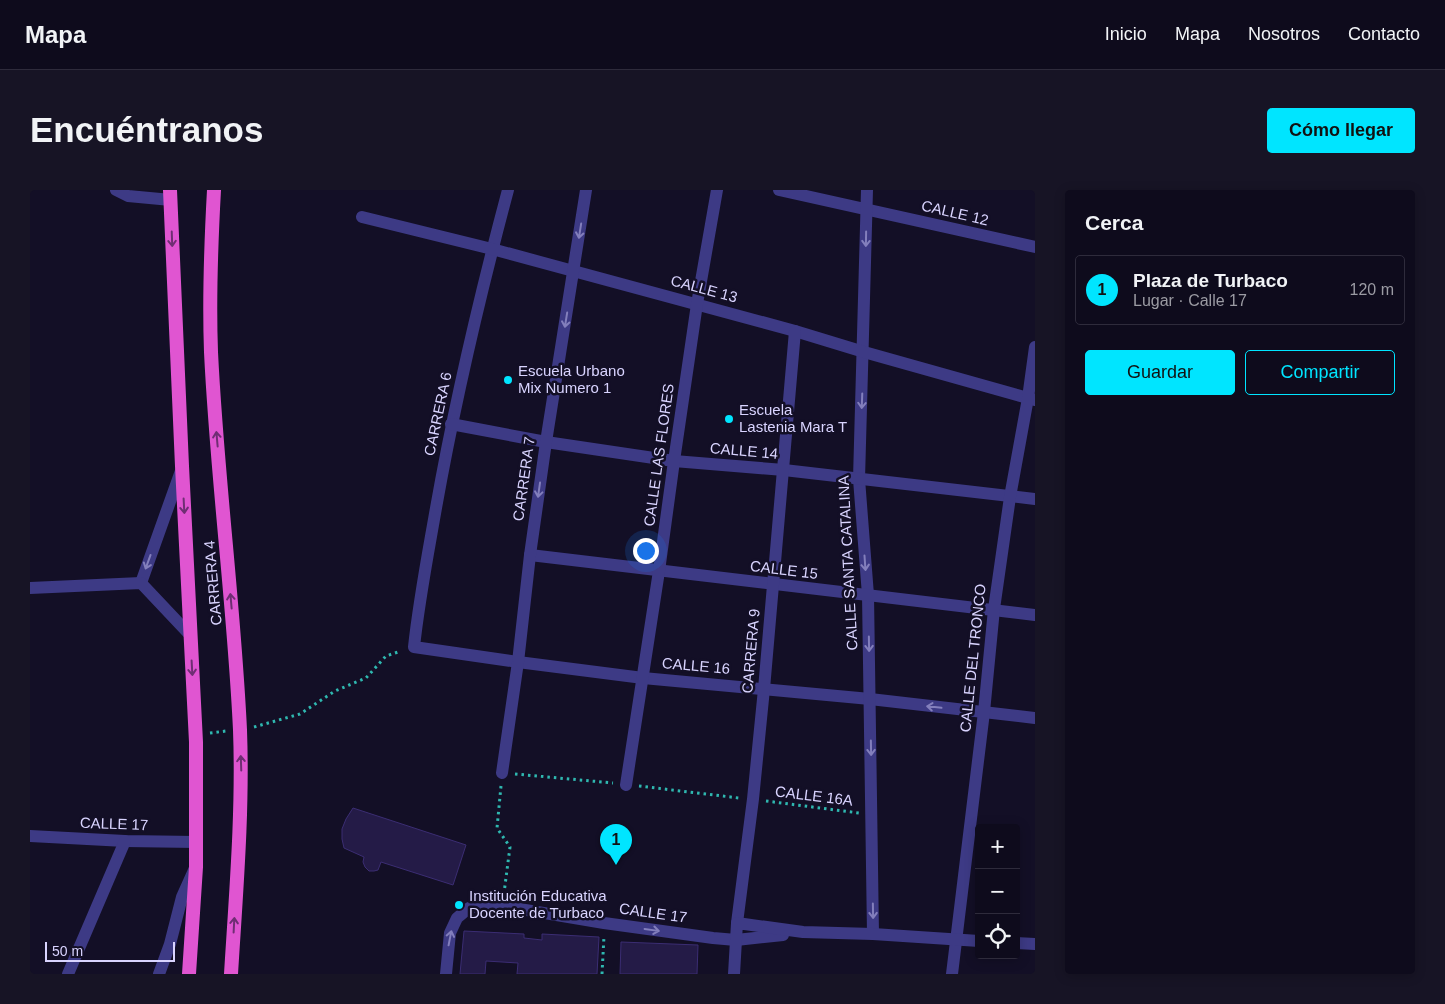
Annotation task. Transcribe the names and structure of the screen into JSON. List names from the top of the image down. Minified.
{"streets":{"highway":["CARRERA 4"],"street":["CALLE 12","CALLE 13","CARRERA 6","CALLE 14","CALLE LAS FLORES","CARRERA 7","CALLE SANTA CATALINA","CALLE 15","CARRERA 9","CALLE DEL TRONCO","CALLE 16","CALLE 17"],"path":["CALLE 16A"]},"crossings":[["CALLE 12","CALLE SANTA CATALINA"],["CALLE 13","CARRERA 6"],["CALLE 13","CALLE LAS FLORES"],["CALLE 13","CARRERA 7"],["CALLE 13","CALLE SANTA CATALINA"],["CALLE 13","CARRERA 9"],["CALLE 13","CALLE DEL TRONCO"],["CARRERA 6","CALLE 14"],["CARRERA 6","CALLE 16"],["CALLE 14","CALLE LAS FLORES"],["CALLE 14","CARRERA 7"],["CALLE 14","CALLE SANTA CATALINA"],["CALLE 14","CARRERA 9"],["CALLE 14","CALLE DEL TRONCO"],["CALLE LAS FLORES","CALLE 15"],["CALLE LAS FLORES","CALLE 16"],["CARRERA 7","CALLE 15"],["CARRERA 7","CALLE 16"],["CALLE SANTA CATALINA","CALLE 15"],["CALLE SANTA CATALINA","CALLE 16"],["CALLE SANTA CATALINA","CALLE 16A"],["CALLE SANTA CATALINA","CALLE 17"],["CALLE 15","CARRERA 9"],["CALLE 15","CALLE DEL TRONCO"],["CARRERA 4","CALLE 17"],["CARRERA 9","CALLE 16"],["CARRERA 9","CALLE 16A"],["CARRERA 9","CALLE 17"],["CALLE DEL TRONCO","CALLE 16"],["CALLE DEL TRONCO","CALLE 17"]],"one_way":["CARRERA 7","CALLE SANTA CATALINA"],"places":["Escuela Urbano Mix Numero 1","Escuela Lastenia Mara T","Institución Educativa Docente de Turbaco"],"scale_bar":"50 m","page":{"header":"Mapa","nav":["Inicio","Mapa","Nosotros","Contacto"],"buttons":["Cómo llegar",["Guardar","Compartir"]],"title":"Encuéntranos","heading":"Cerca","list":[{"mark":"1","name":"Plaza de Turbaco","note":"Lugar · Calle 17","value":"120 m"}],"map_buttons":["+","−"],"pins":"1","scale":"50 m"}}
